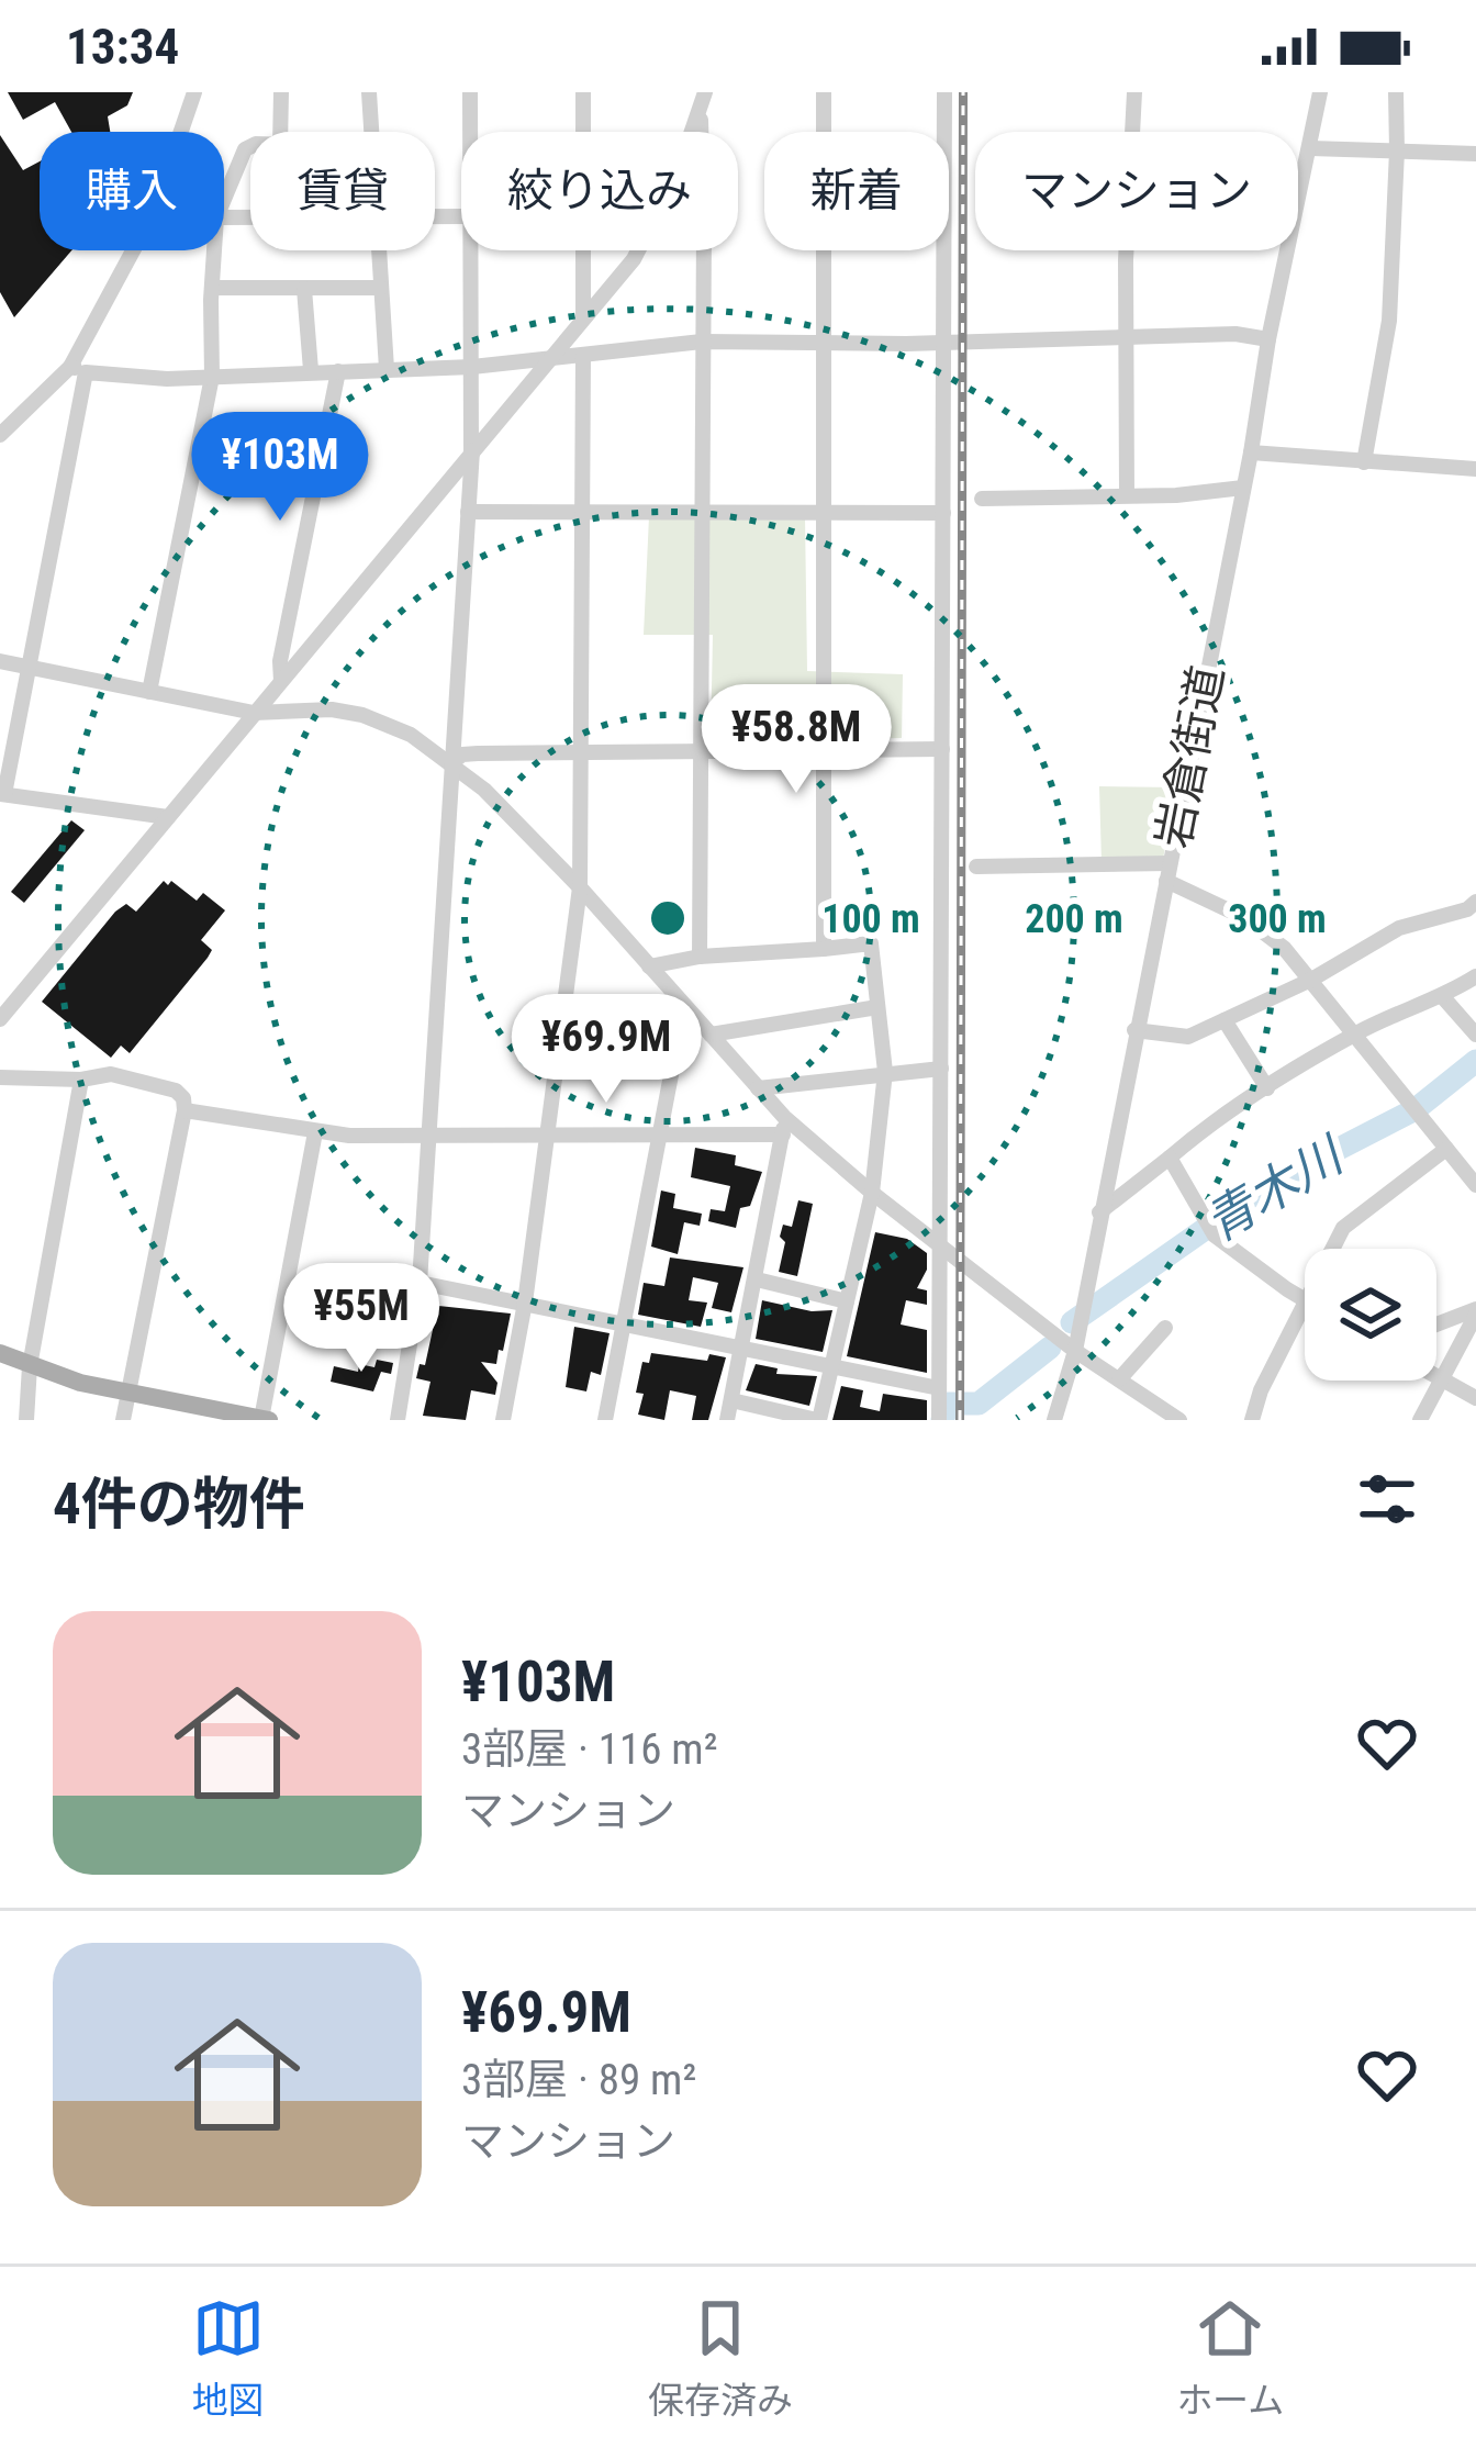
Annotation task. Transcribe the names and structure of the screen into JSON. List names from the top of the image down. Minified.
{"streets":{"street":["岩倉街道"]},"water":["青木川"],"page":{"status":"13:34","chip":["購入","賃貸","絞り込み","新着","マンション"],"price":["¥103M","¥58.8M","¥69.9M","¥55M"],"heading":"4件の物件","list":[{"name":"¥103M","note":"3部屋 · 116 m² · マンション"},{"name":"¥69.9M","note":"3部屋 · 89 m² · マンション"}],"tabs":["地図","保存済み","ホーム"]},"rings":["100 m","200 m","300 m"]}
